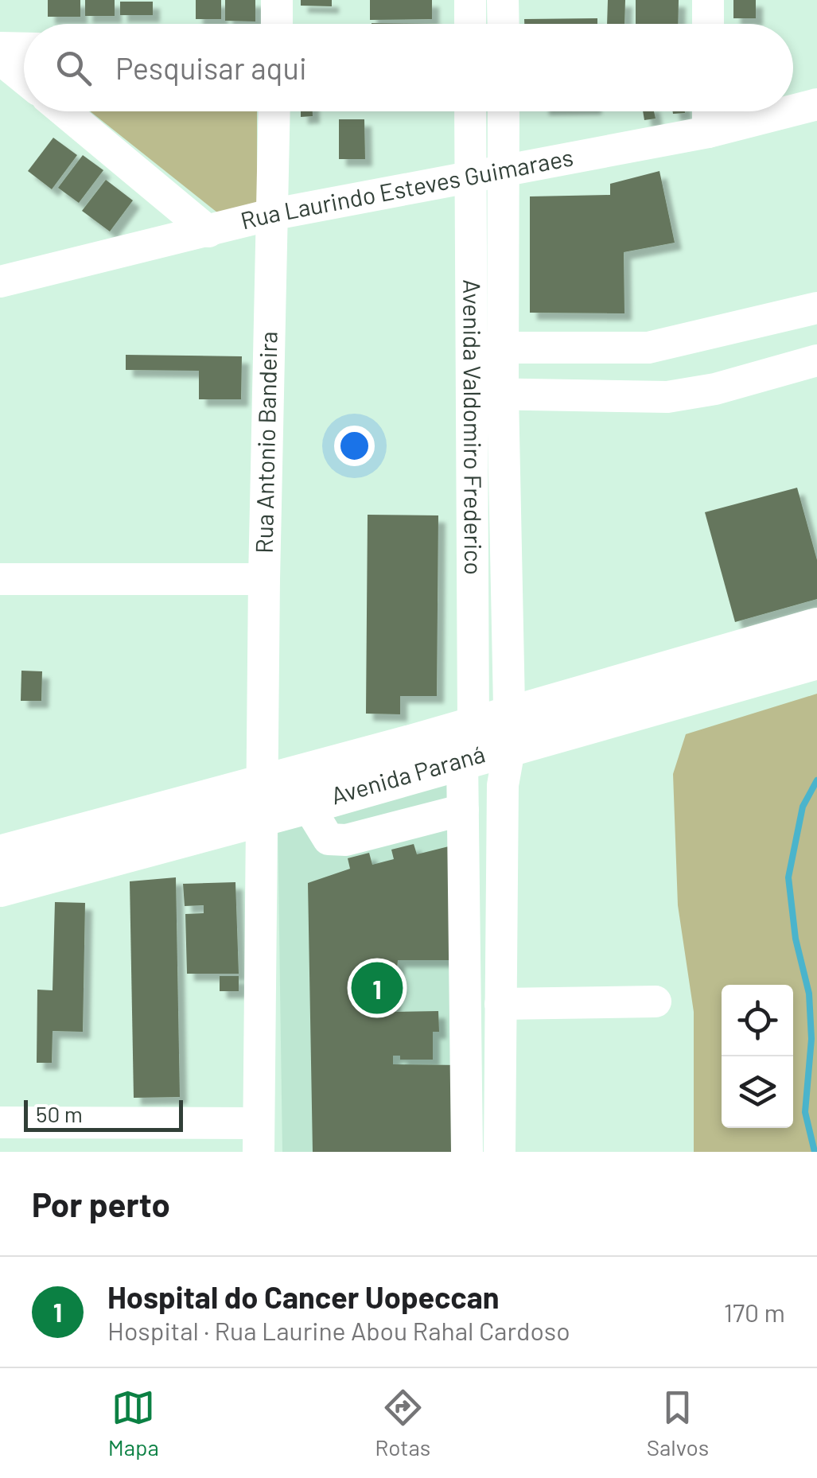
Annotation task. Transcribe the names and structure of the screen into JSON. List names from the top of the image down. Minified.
{"streets":{"main road":["Avenida Paraná"],"street":["Rua Laurindo Esteves Guimaraes","Avenida Valdomiro Frederico","Rua Antonio Bandeira"]},"crossings":[["Rua Laurindo Esteves Guimaraes","Avenida Valdomiro Frederico"],["Rua Laurindo Esteves Guimaraes","Rua Antonio Bandeira"],["Avenida Valdomiro Frederico","Avenida Paraná"],["Rua Antonio Bandeira","Avenida Paraná"]],"scale_bar":"50 m","page":{"search":"Pesquisar aqui","pins":"1","scale":"50 m","heading":"Por perto","list":[{"mark":"1","name":"Hospital do Cancer Uopeccan","note":"Hospital · Rua Laurine Abou Rahal Cardoso","value":"170 m"}],"nav":["Mapa","Rotas","Salvos"]}}
